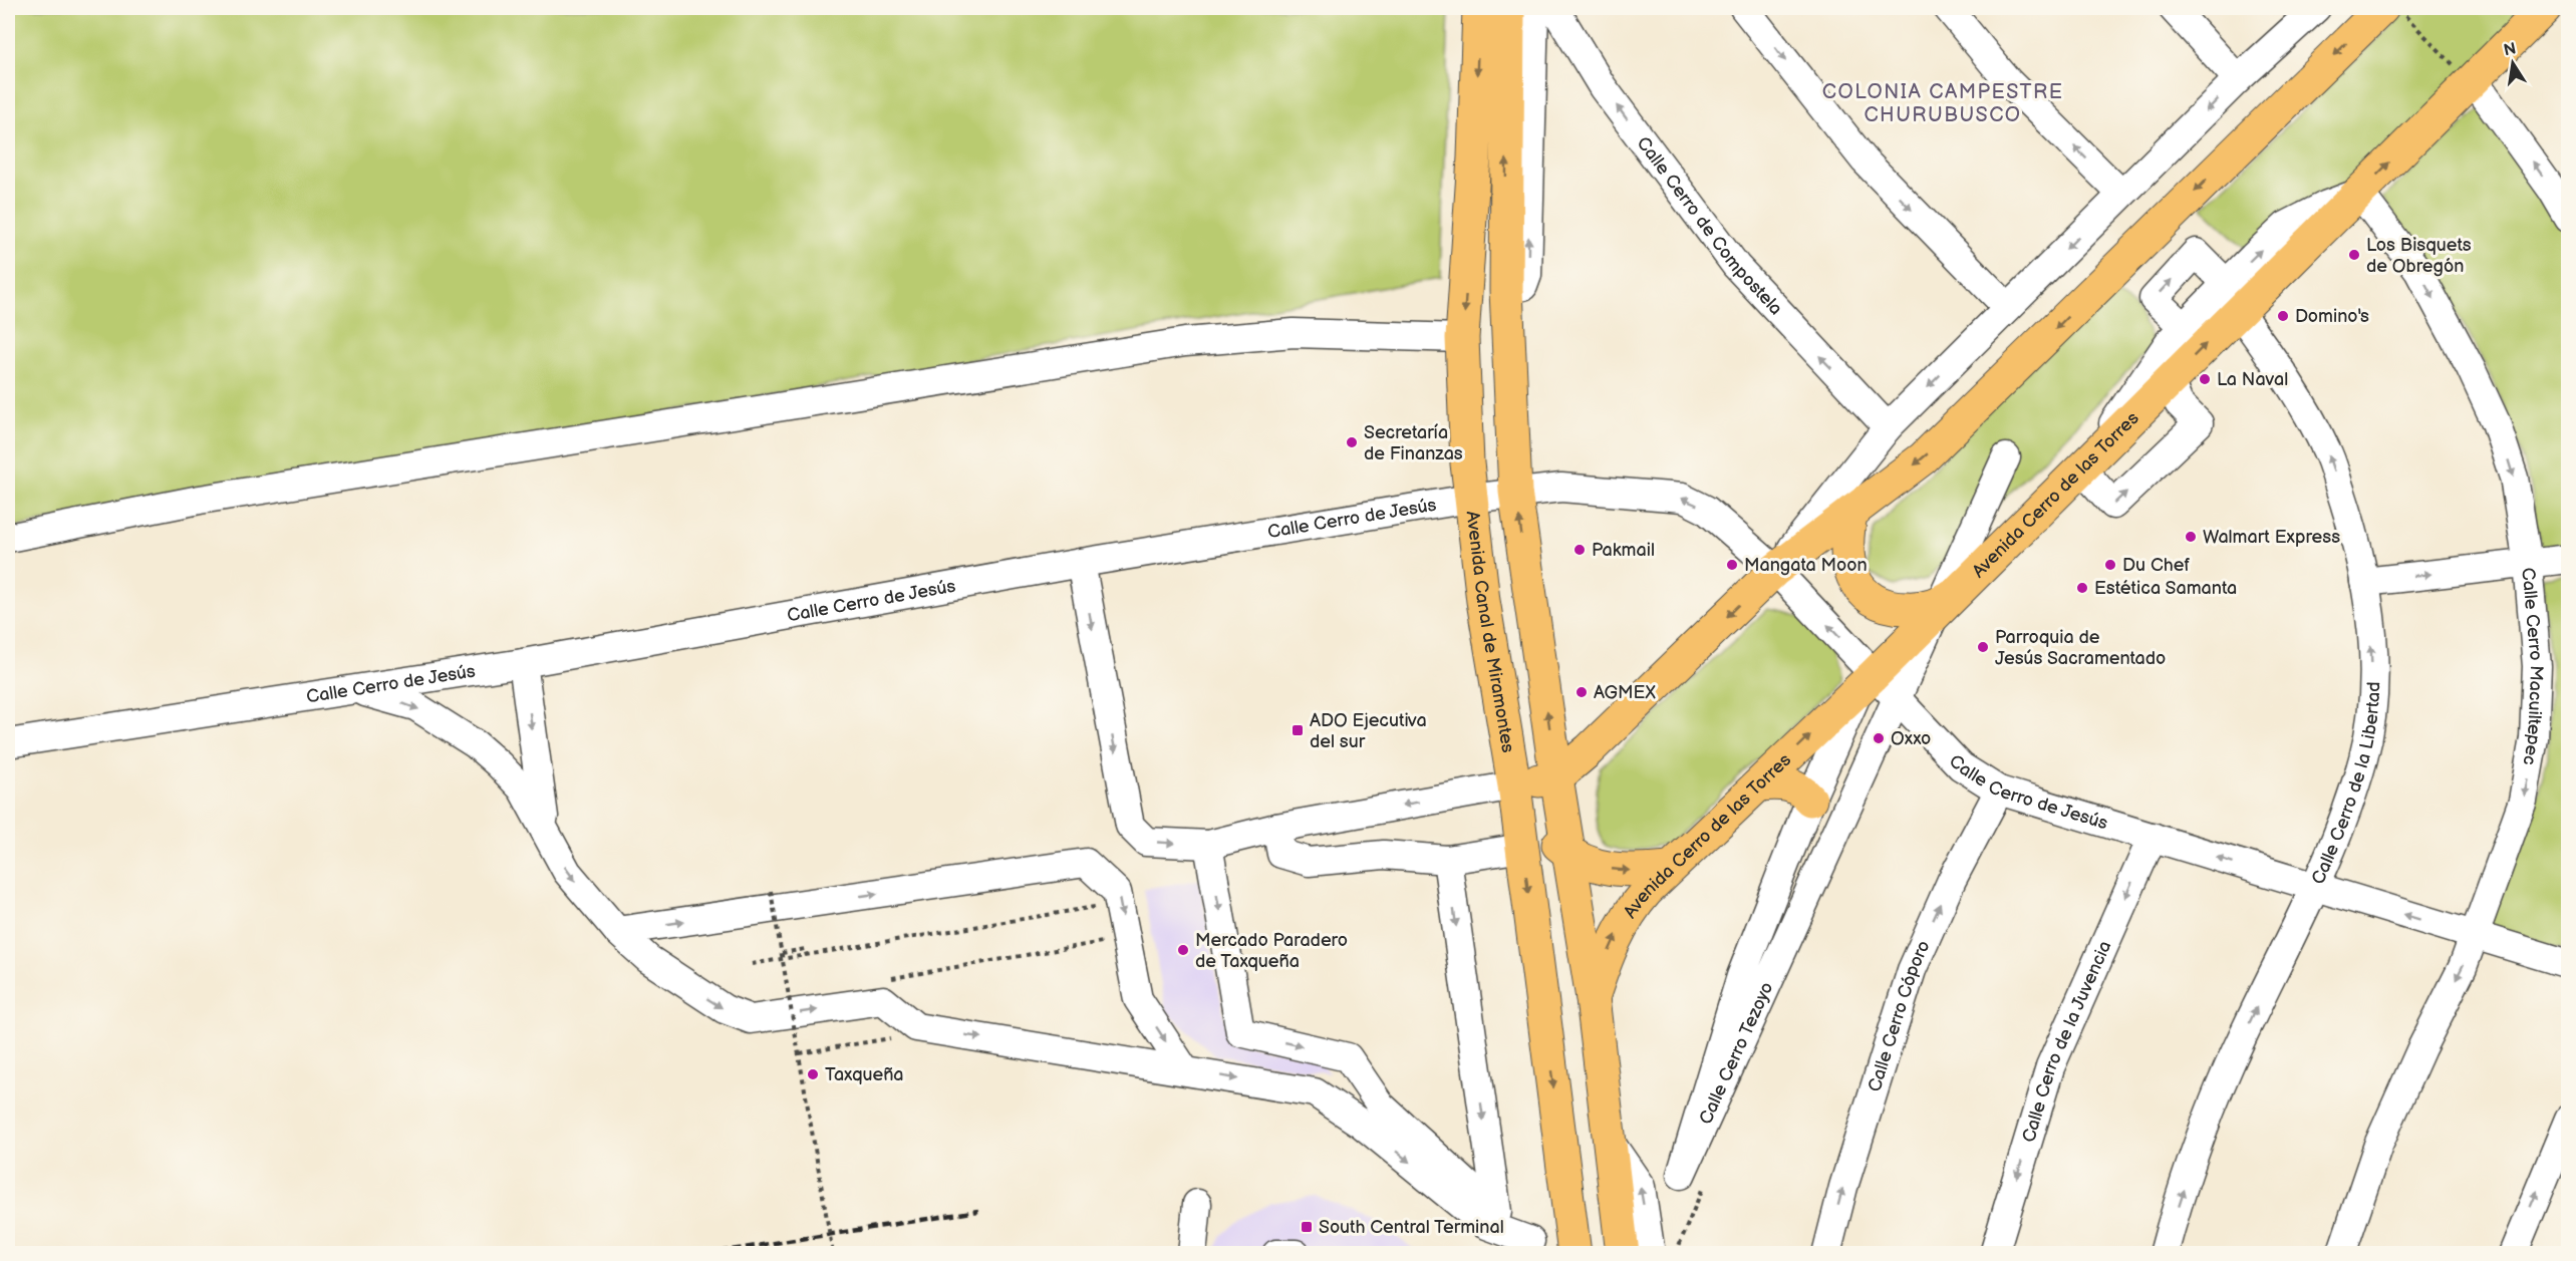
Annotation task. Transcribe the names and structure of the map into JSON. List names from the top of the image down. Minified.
{"streets":{"main road":["Avenida Cerro de las Torres","Avenida Canal de Miramontes"],"street":["Calle Cerro de Compostela","Calle Cerro de Jesús","Calle Cerro Macuiltepec","Calle Cerro de la Libertad","Calle Cerro Cóporo","Calle Cerro de la Juvencia","Calle Cerro Tezoyo"]},"crossings":[["Avenida Cerro de las Torres","Calle Cerro de Jesús"],["Avenida Cerro de las Torres","Calle Cerro Macuiltepec"],["Avenida Cerro de las Torres","Calle Cerro de la Libertad"],["Avenida Cerro de las Torres","Calle Cerro Tezoyo"],["Calle Cerro de Jesús","Avenida Canal de Miramontes"],["Calle Cerro de Jesús","Calle Cerro Macuiltepec"],["Calle Cerro de Jesús","Calle Cerro de la Libertad"],["Calle Cerro de Jesús","Calle Cerro Cóporo"],["Calle Cerro de Jesús","Calle Cerro de la Juvencia"],["Calle Cerro de Jesús","Calle Cerro Tezoyo"]],"one_way":["Calle Cerro Macuiltepec","Calle Cerro de la Libertad","Calle Cerro Cóporo","Calle Cerro de la Juvencia"],"districts":["COLONIA CAMPESTRE CHURUBUSCO"],"places":{"other":["Los Bisquets de Obregón","Domino's","La Naval","Secretaría de Finanzas","Walmart Express","Pakmail","Mangata Moon","Du Chef","Estética Samanta","Parroquia de Jesús Sacramentado","AGMEX","Oxxo","Mercado Paradero de Taxqueña","Taxqueña"],"transit":["ADO Ejecutiva del sur","South Central Terminal"]},"north":"top"}
